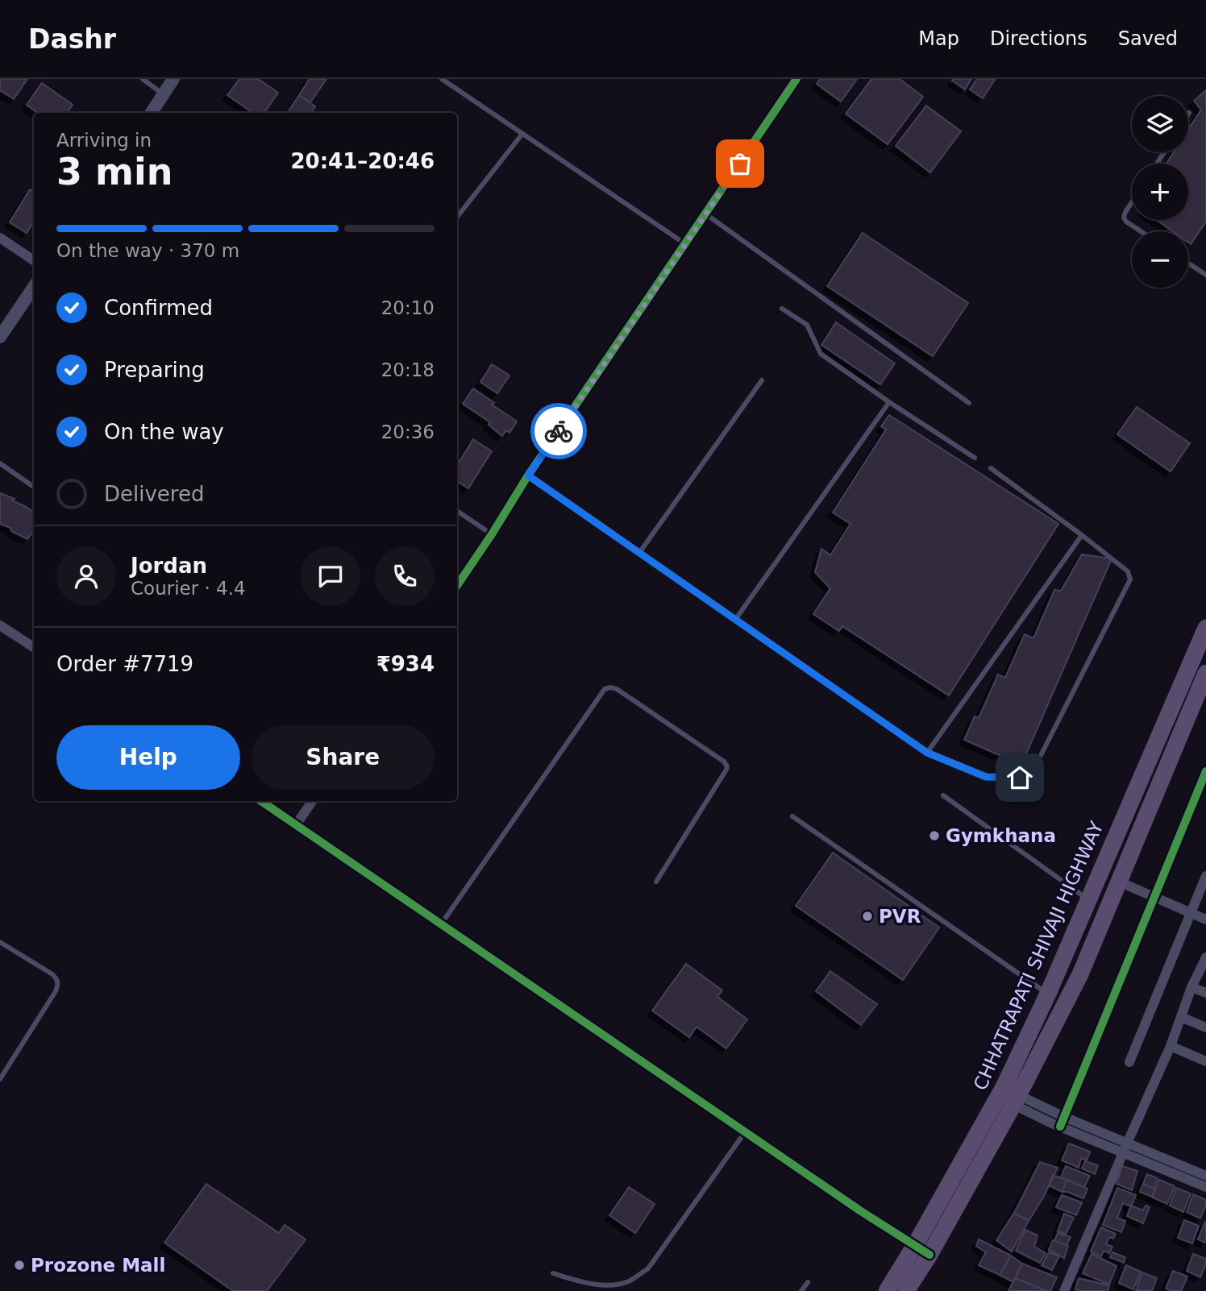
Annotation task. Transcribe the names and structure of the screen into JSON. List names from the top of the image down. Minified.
{"streets":{"main road":["CHHATRAPATI SHIVAJI HIGHWAY"]},"places":["Gymkhana","PVR","Prozone Mall"],"page":{"header":"Dashr","nav":["Map","Directions","Saved"],"map_buttons":["+","−"],"heading":["3 min","Arriving in","20:41–20:46"],"panel":["Jordan","Courier · 4.4","Order #7719","₹934"],"bar":"On the way · 370 m","list":[["Confirmed","20:10"],["Preparing","20:18"],["On the way","20:36"],"Delivered"],"buttons":["Help","Share"]}}
